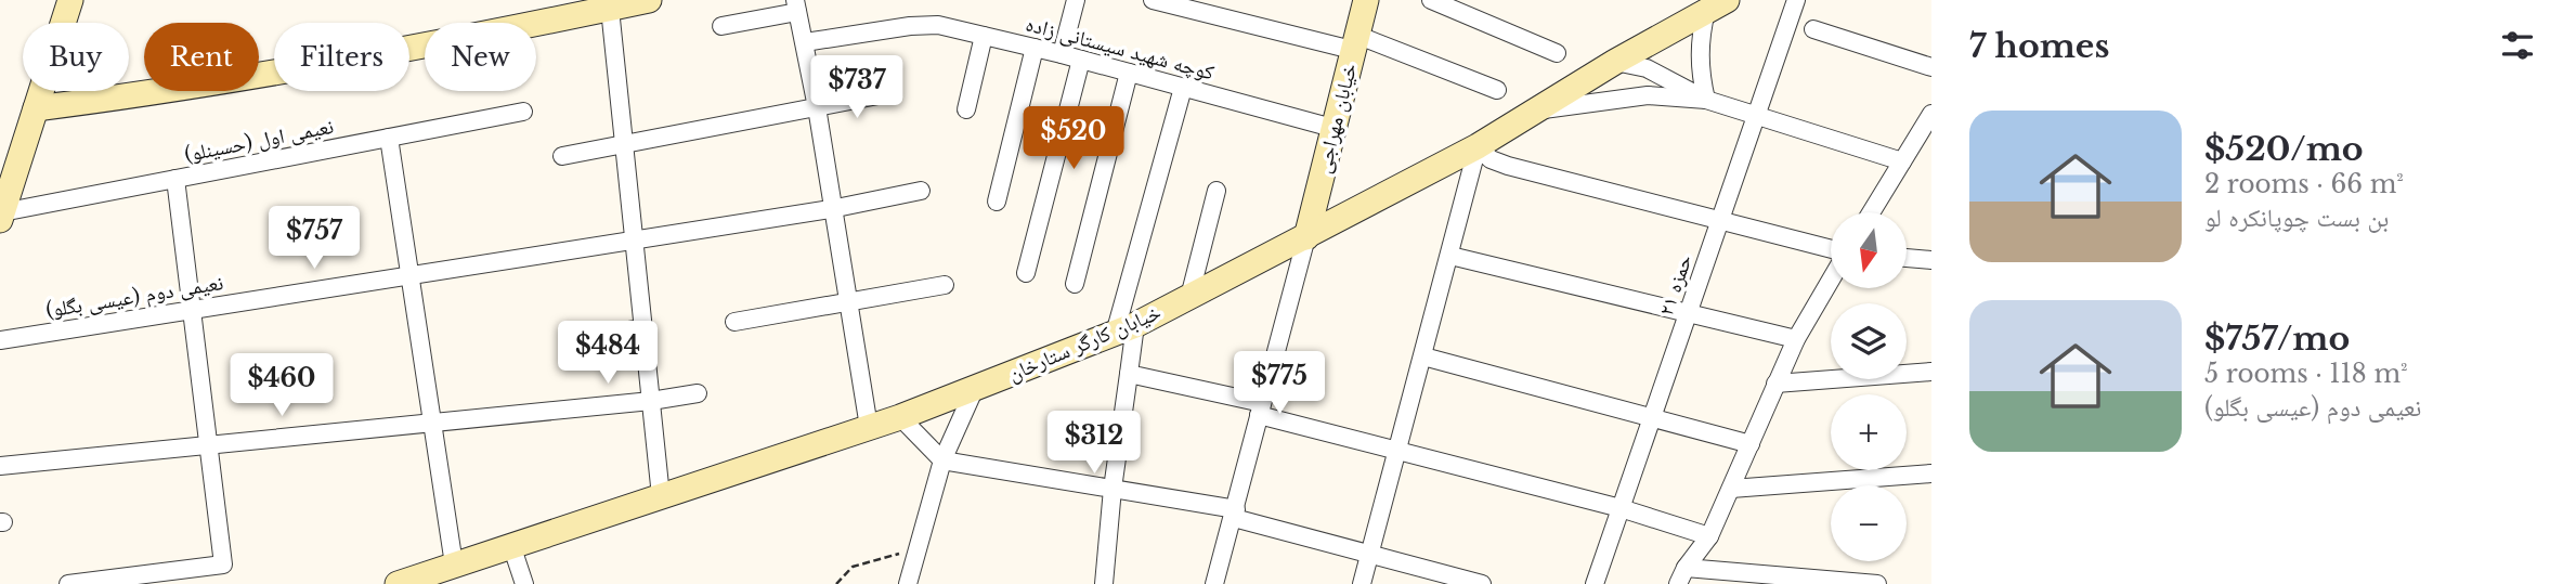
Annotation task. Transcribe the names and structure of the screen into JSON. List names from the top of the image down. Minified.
{"streets":{"street":["کوچه شهید سیستانی زاده","خیابان مهراجی","نعیمی اول (حسینلو)","حمزه ۲۱","نعیمی دوم (عیسی بگلو)","خیابان کارگر ستارخان"]},"crossings":[["کوچه شهید سیستانی زاده","خیابان مهراجی"],["خیابان مهراجی","خیابان کارگر ستارخان"]],"north":"bottom","page":{"heading":"7 homes","chip":["Buy","Rent","Filters","New"],"price":["$737","$520","$757","$484","$775","$460","$312"],"list":[{"name":"$520/mo","note":"2 rooms · 66 m² · بن بست چوپانکره لو"},{"name":"$757/mo","note":"5 rooms · 118 m² · نعیمی دوم (عیسی بگلو)"}],"map_buttons":["+","−"]}}
